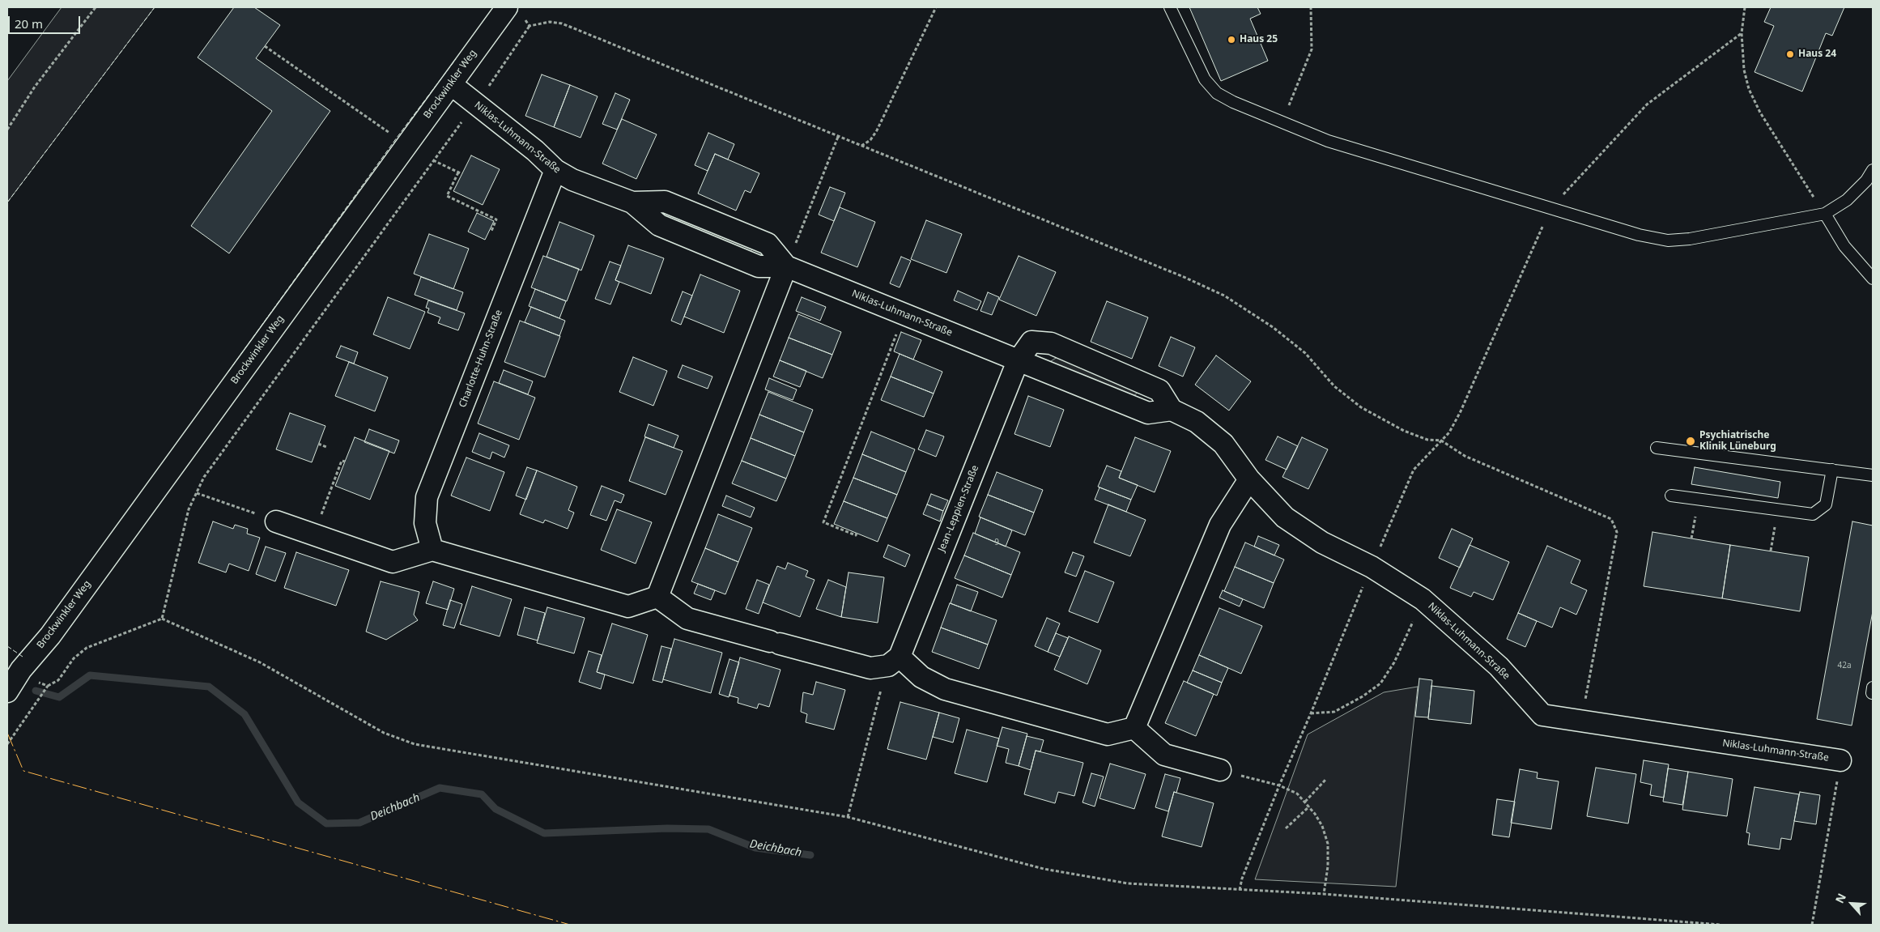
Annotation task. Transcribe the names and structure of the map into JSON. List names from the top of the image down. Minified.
{"streets":{"street":["Brockwinkler Weg","Niklas-Luhmann-Straße","Charlotte-Huhn-Straße","Jean-Leppien-Straße"]},"crossings":[["Brockwinkler Weg","Niklas-Luhmann-Straße"],["Niklas-Luhmann-Straße","Charlotte-Huhn-Straße"],["Niklas-Luhmann-Straße","Jean-Leppien-Straße"]],"water":["Deichbach"],"places":["Haus 25","Haus 24","Psychiatrische Klinik Lüneburg"],"house_numbers":["9","42a"],"scale_bar":"20 m","north":"top left"}
